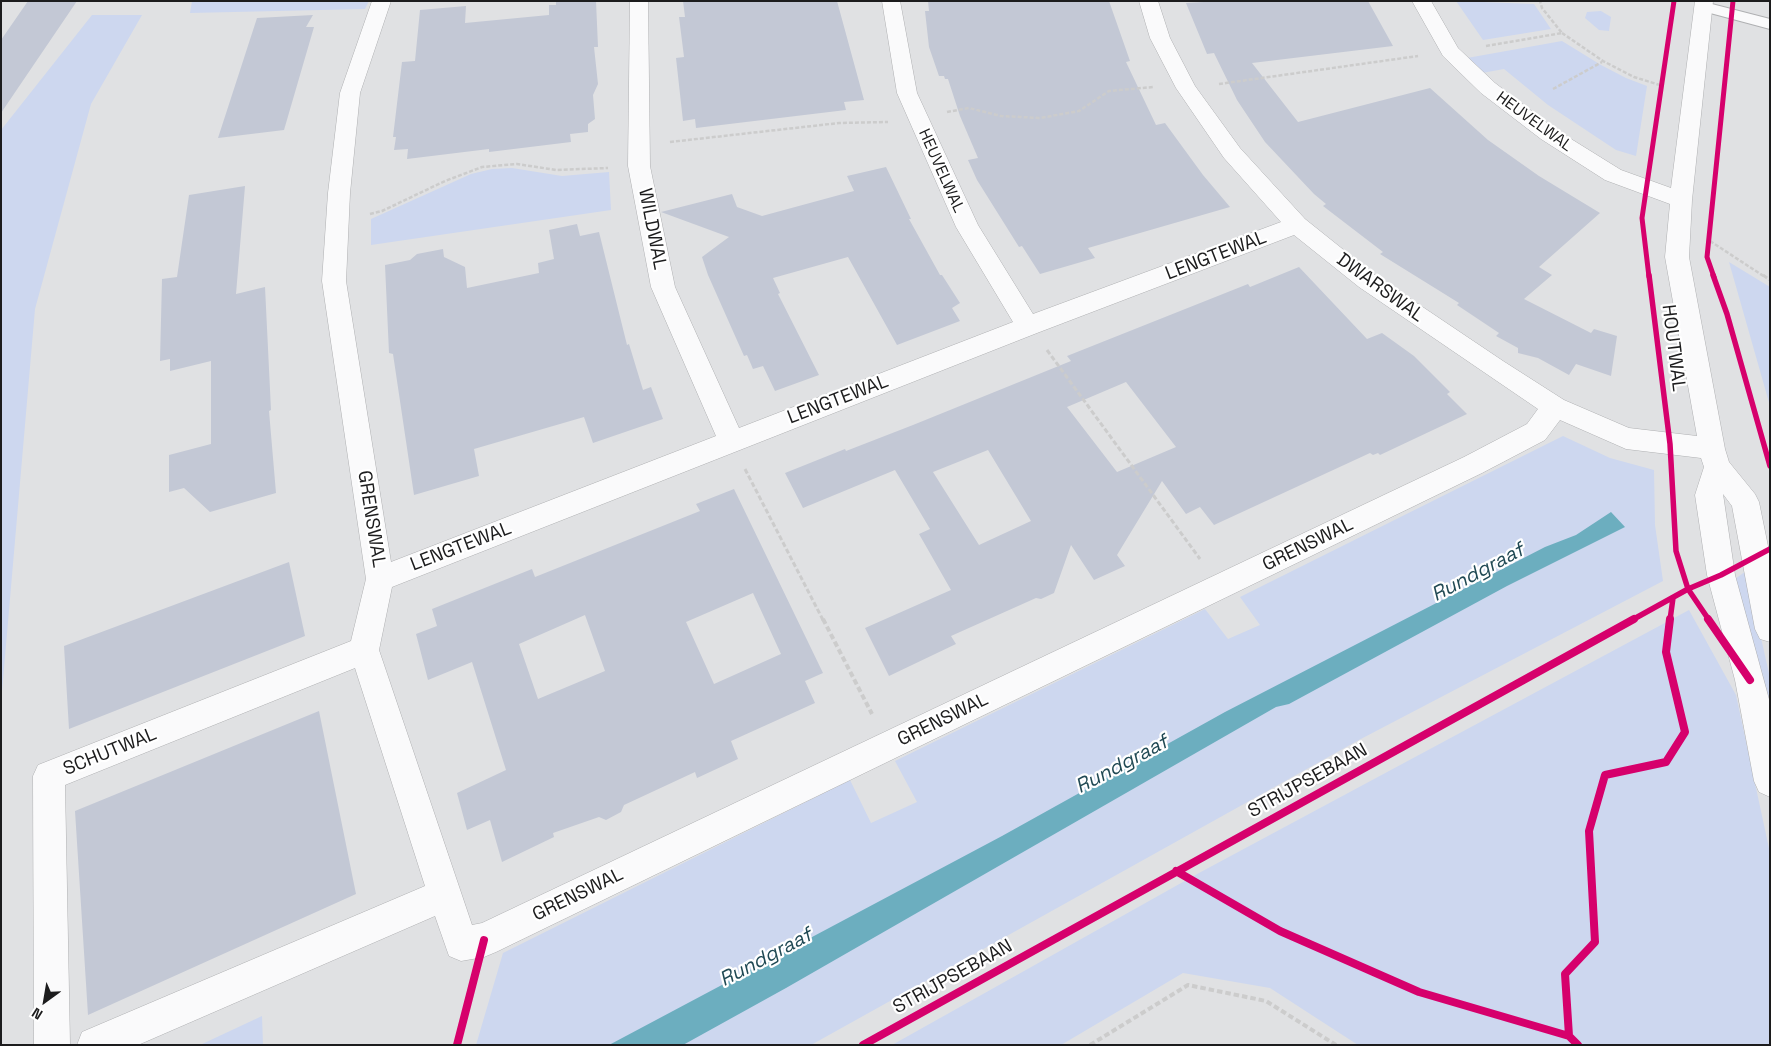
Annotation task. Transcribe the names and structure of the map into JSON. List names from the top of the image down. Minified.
{"streets":{"street":["HEUVELWAL","WILDWAL","LENGTEWAL","DWARSWAL","HOUTWAL","GRENSWAL","SCHUTWAL"],"cycle path":["STRIJPSEBAAN"]},"crossings":[["HEUVELWAL","LENGTEWAL"],["HEUVELWAL","HOUTWAL"],["WILDWAL","LENGTEWAL"],["LENGTEWAL","DWARSWAL"],["LENGTEWAL","GRENSWAL"],["DWARSWAL","HOUTWAL"],["DWARSWAL","GRENSWAL"],["GRENSWAL","SCHUTWAL"]],"water":["Rundgraaf"],"north":"bottom left"}
